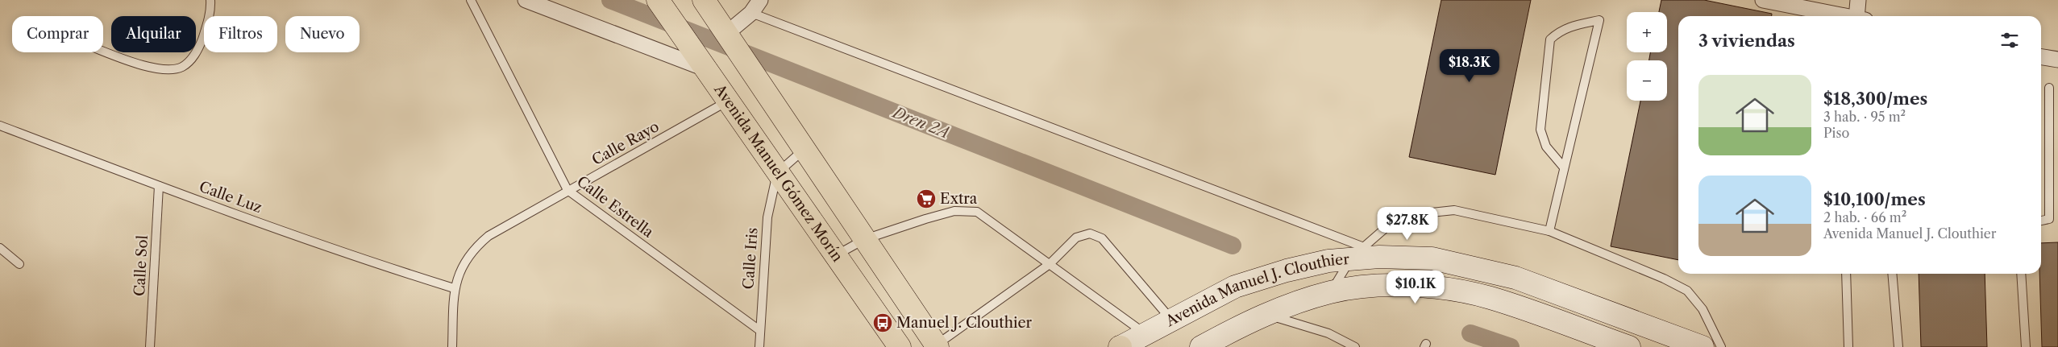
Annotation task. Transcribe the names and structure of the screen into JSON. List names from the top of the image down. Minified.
{"streets":{"main road":["Avenida Manuel Gómez Morín","Avenida Manuel J. Clouthier"],"lane":["Calle Rayo","Calle Luz","Calle Estrella","Calle Iris","Calle Sol"]},"crossings":[["Calle Rayo","Avenida Manuel Gómez Morín"],["Calle Rayo","Calle Luz"],["Calle Rayo","Calle Estrella"],["Avenida Manuel Gómez Morín","Calle Iris"],["Calle Luz","Calle Sol"],["Calle Estrella","Calle Iris"]],"water":["Dren 2A"],"places":{"supermarket":["Extra"],"bus stop":["Manuel J. Clouthier"]},"page":{"map_buttons":["+","−"],"chip":["Comprar","Alquilar","Filtros","Nuevo"],"heading":"3 viviendas","price":["$18.3K","$27.8K","$10.1K"],"list":[{"name":"$18,300/mes","note":"3 hab. · 95 m² · Piso"},{"name":"$10,100/mes","note":"2 hab. · 66 m² · Avenida Manuel J. Clouthier"}]}}
